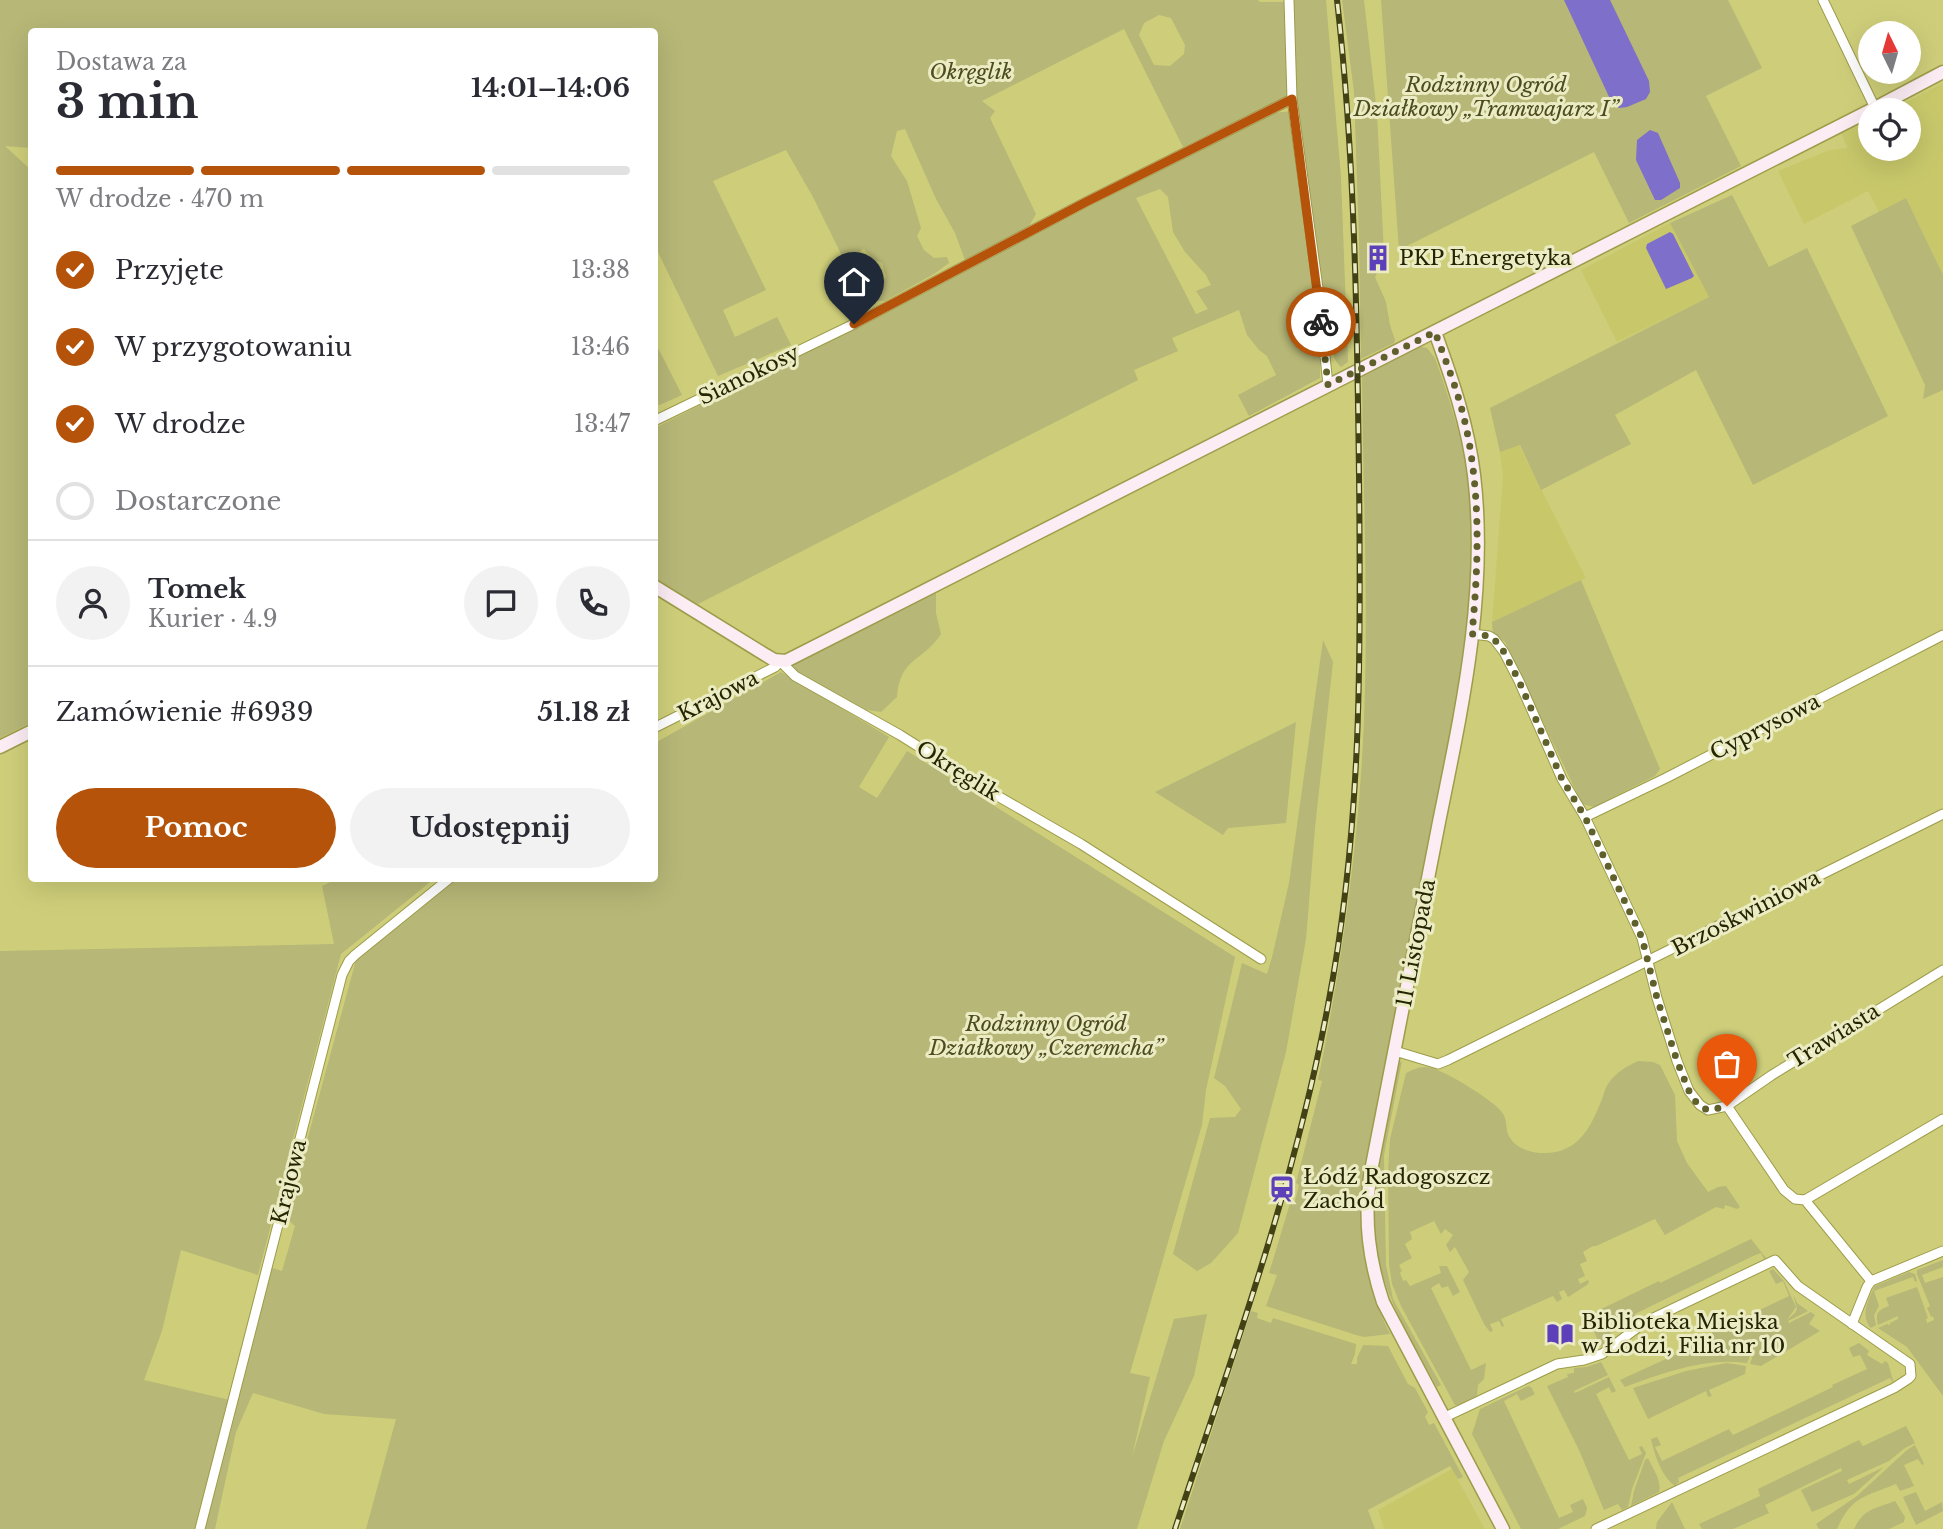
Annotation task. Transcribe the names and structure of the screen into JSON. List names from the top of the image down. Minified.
{"streets":{"street":["Sianokosy","Krajowa","Cyprysowa","Okręglik","Brzoskwiniowa","11 Listopada","Trawiasta"]},"crossings":[["Krajowa","Okręglik"],["Brzoskwiniowa","11 Listopada"]],"parks":["Okręglik","Rodzinny Ogród Działkowy „Tramwajarz I”","Rodzinny Ogród Działkowy „Czeremcha”"],"places":{"building":["PKP Energetyka"],"station":["Łódź Radogoszcz Zachód"],"library":["Biblioteka Miejska w Łodzi, Filia nr 10"]},"north":"top","page":{"heading":["3 min","Dostawa za","14:01–14:06"],"panel":["Tomek","Kurier · 4.9","Zamówienie #6939","51.18 zł"],"bar":"W drodze · 470 m","list":[["Przyjęte","13:38"],["W przygotowaniu","13:46"],["W drodze","13:47"],"Dostarczone"],"buttons":["Pomoc","Udostępnij"]}}
